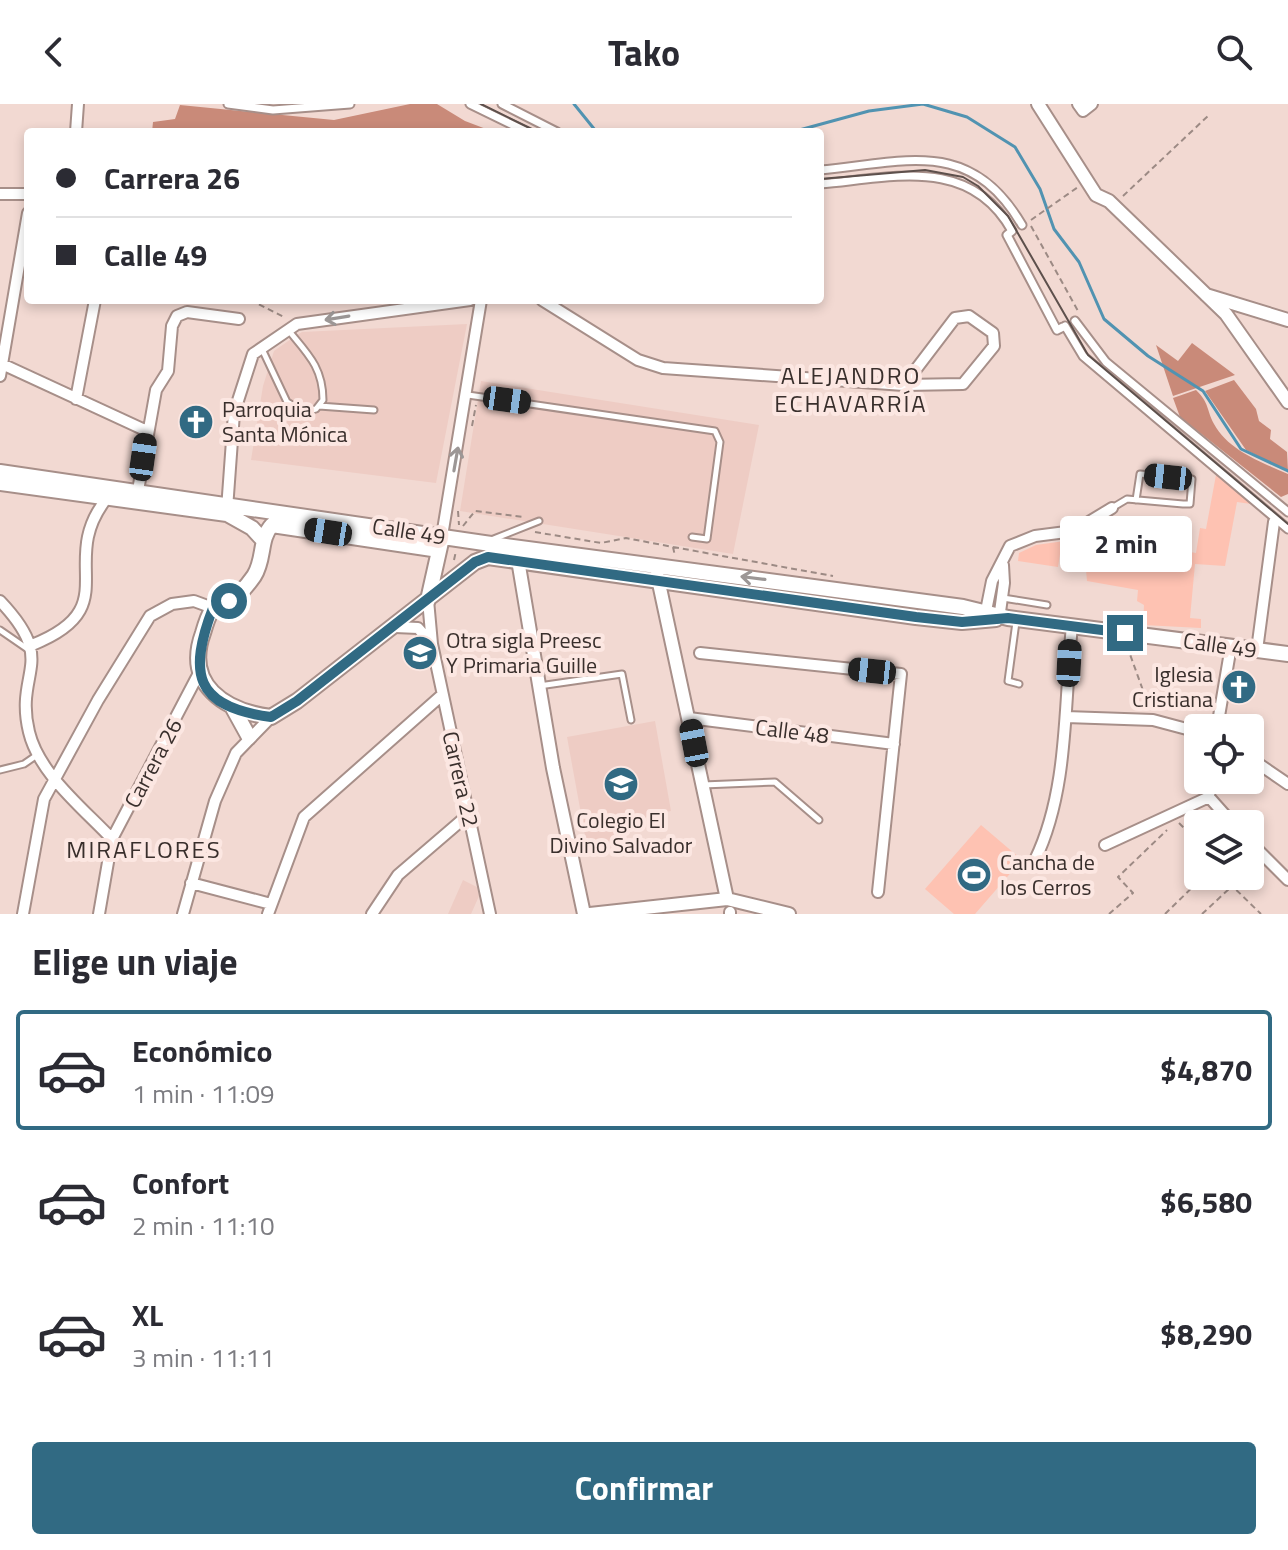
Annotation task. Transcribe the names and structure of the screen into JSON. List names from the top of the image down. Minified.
{"streets":{"main road":["Calle 49","Carrera 26"],"street":["Calle 48","Carrera 22"]},"crossings":[["Calle 49","Carrera 22"]],"districts":["ALEJANDRO ECHAVARRÍA","MIRAFLORES"],"places":{"church":["Parroquia Santa Mónica","Iglesia Cristiana"],"school or university":["Otra sigla Preesc Y Primaria Guille","Colegio El Divino Salvador"],"sports":["Cancha de los Cerros"]},"page":{"header":"Tako","banner":["Carrera 26","Calle 49"],"bubble":"2 min","heading":"Elige un viaje","list":[{"name":"Económico","note":"1 min · 11:09","value":"$4,870"},{"name":"Confort","note":"2 min · 11:10","value":"$6,580"},{"name":"XL","note":"3 min · 11:11","value":"$8,290"}],"buttons":"Confirmar"}}
